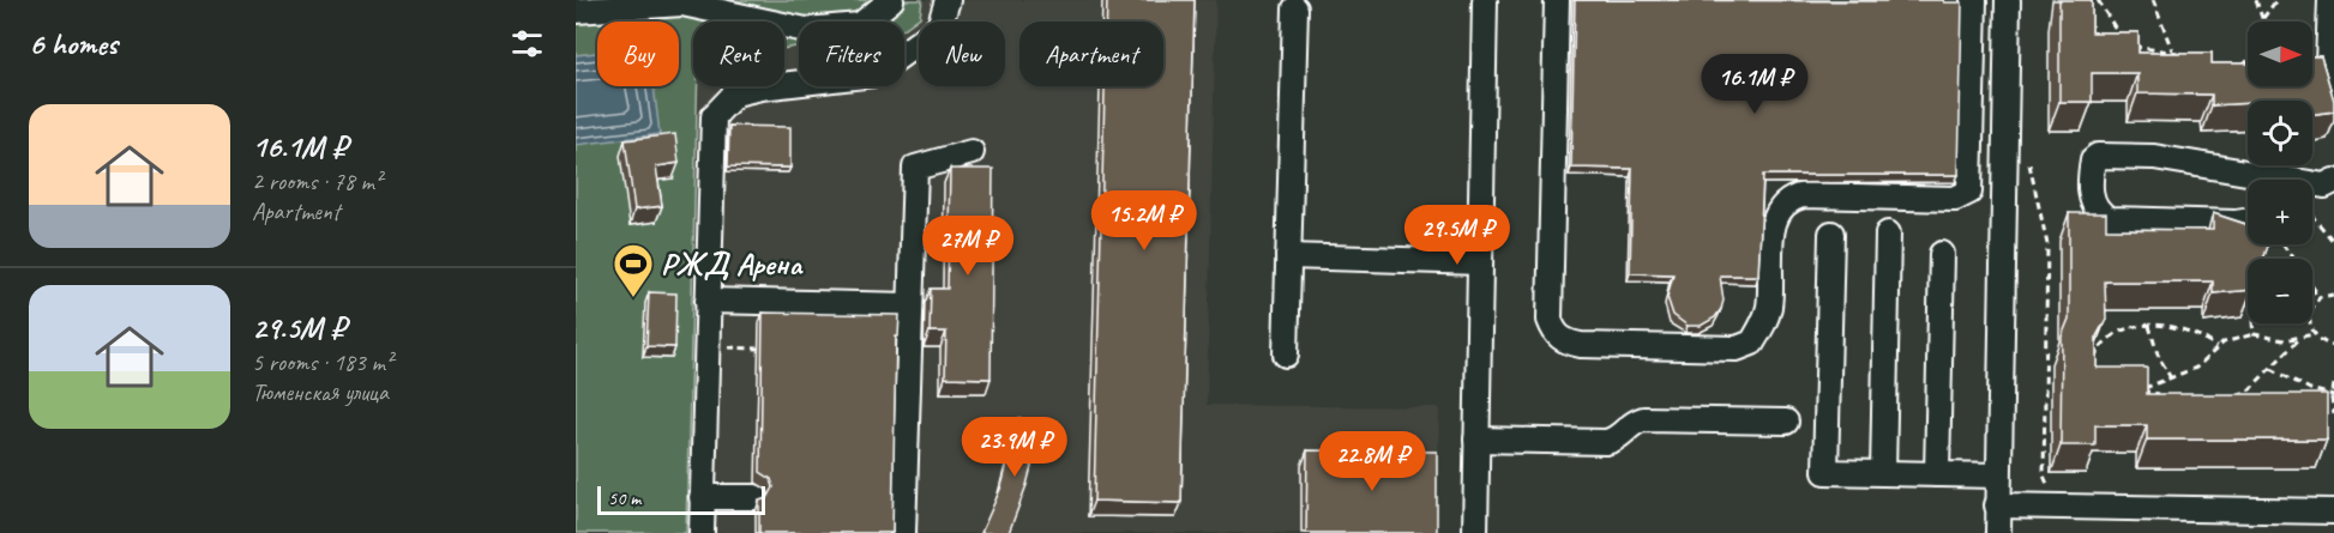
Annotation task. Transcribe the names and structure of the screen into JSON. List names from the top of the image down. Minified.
{"places":{"sports":["РЖД Арена"]},"scale_bar":"50 m","north":"right","page":{"heading":"6 homes","map_buttons":["+","−"],"chip":["Buy","Rent","Filters","New","Apartment"],"price":["16.1M ₽","15.2M ₽","29.5M ₽","27M ₽","23.9M ₽","22.8M ₽"],"list":[{"name":"16.1M ₽","note":"2 rooms · 78 m² · Apartment"},{"name":"29.5M ₽","note":"5 rooms · 183 m² · Тюменская улица"}],"scale":"50 m"}}
